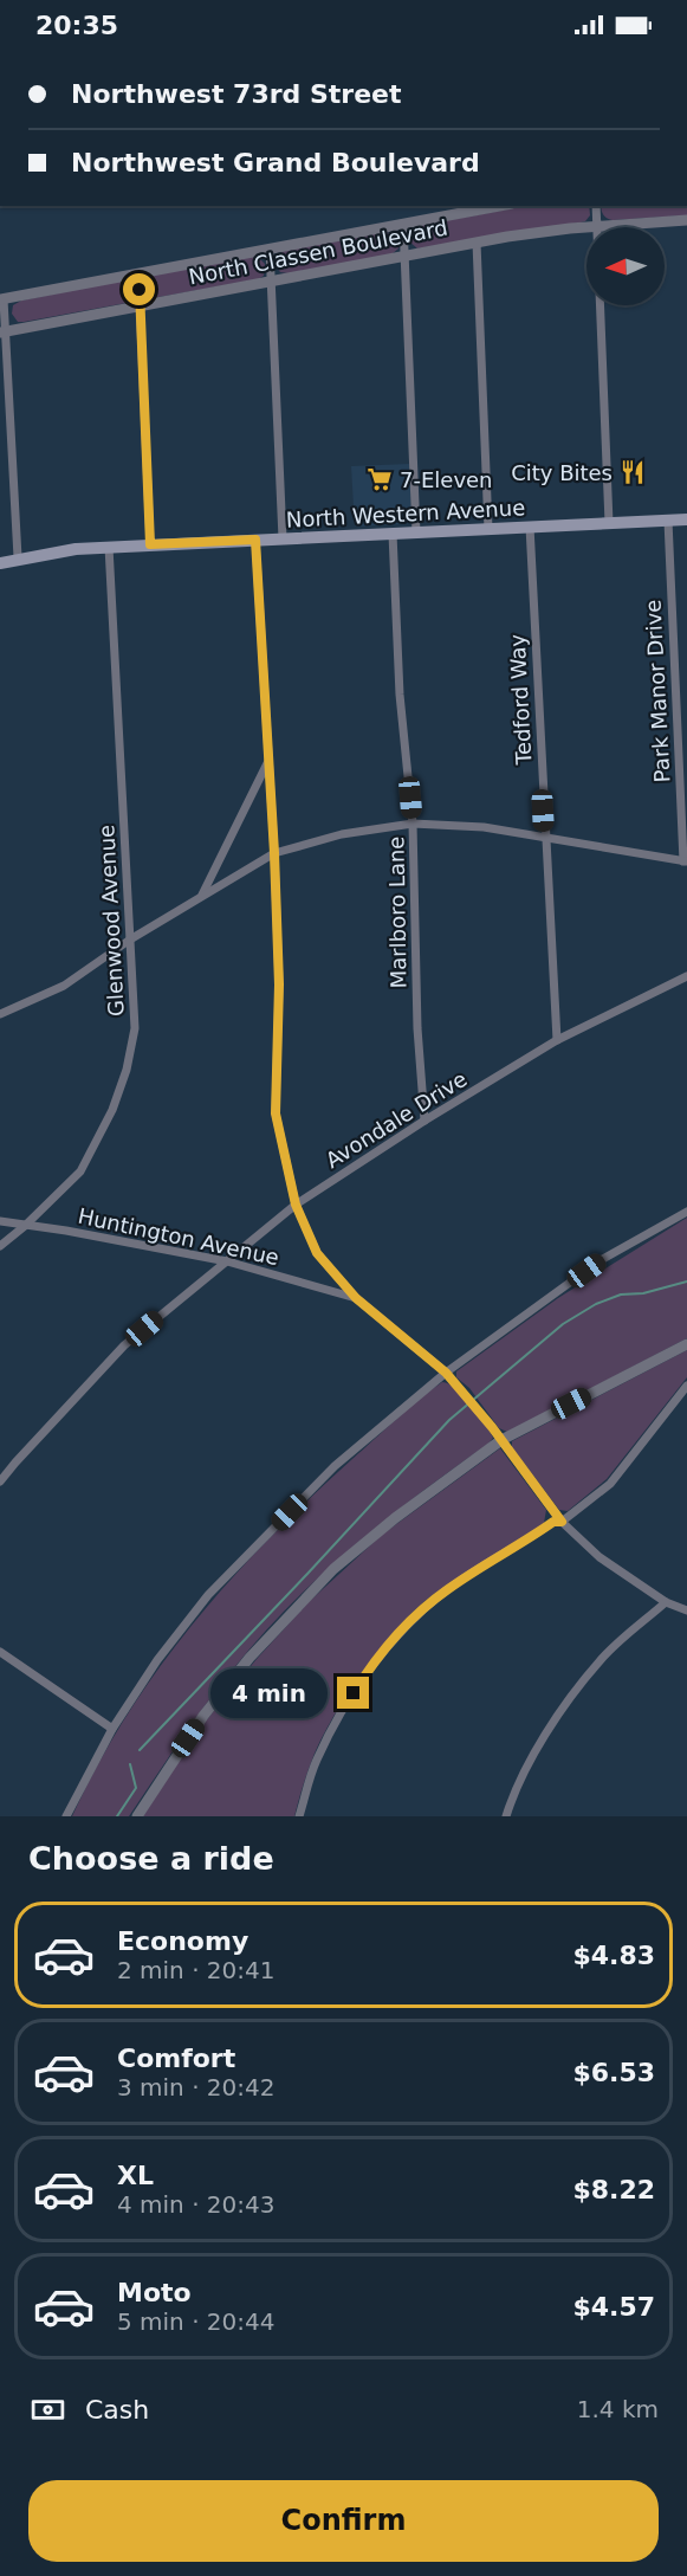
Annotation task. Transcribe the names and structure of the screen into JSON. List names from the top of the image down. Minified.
{"streets":{"main road":["North Western Avenue"],"street":["North Classen Boulevard","Park Manor Drive","Tedford Way","Marlboro Lane","Glenwood Avenue","Avondale Drive","Huntington Avenue"]},"crossings":[["North Western Avenue","Park Manor Drive"],["North Western Avenue","Tedford Way"],["North Western Avenue","Marlboro Lane"],["North Western Avenue","Glenwood Avenue"],["Tedford Way","Avondale Drive"],["Marlboro Lane","Avondale Drive"],["Glenwood Avenue","Huntington Avenue"],["Avondale Drive","Huntington Avenue"]],"places":{"restaurant":["City Bites"],"supermarket":["7-Eleven"]},"north":"left","page":{"status":"20:35","banner":["Northwest 73rd Street","Northwest Grand Boulevard"],"bubble":"4 min","heading":"Choose a ride","list":[{"name":"Economy","note":"2 min · 20:41","value":"$4.83"},{"name":"Comfort","note":"3 min · 20:42","value":"$6.53"},{"name":"XL","note":"4 min · 20:43","value":"$8.22"},{"name":"Moto","note":"5 min · 20:44","value":"$4.57"}],"pay":["Cash","1.4 km"],"buttons":"Confirm"}}
